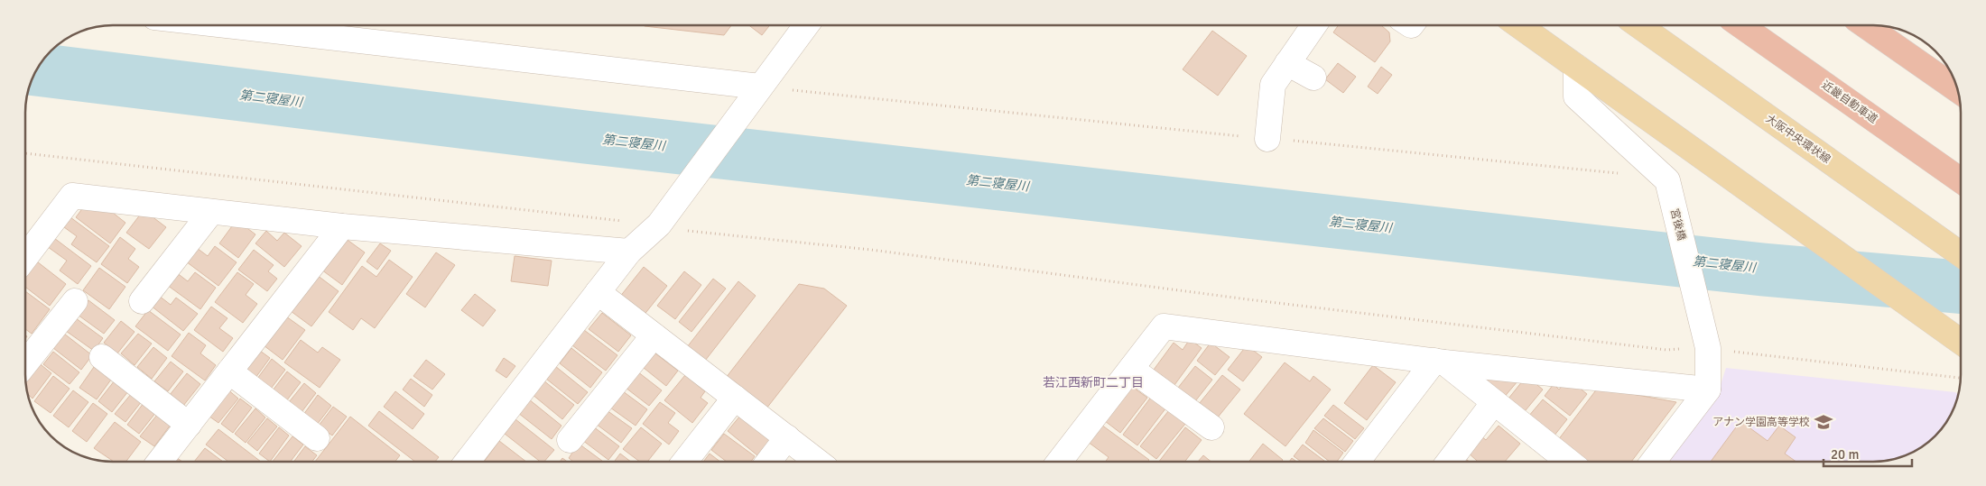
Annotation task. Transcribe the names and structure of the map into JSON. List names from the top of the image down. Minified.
{"streets":{"highway":["近畿自動車道"],"main road":["大阪中央環状線"],"street":["宮後橋"]},"districts":["若江西新町二丁目"],"water":["第二寝屋川"],"places":{"school or university":["アナン学園高等学校"]},"scale_bar":"20 m"}
